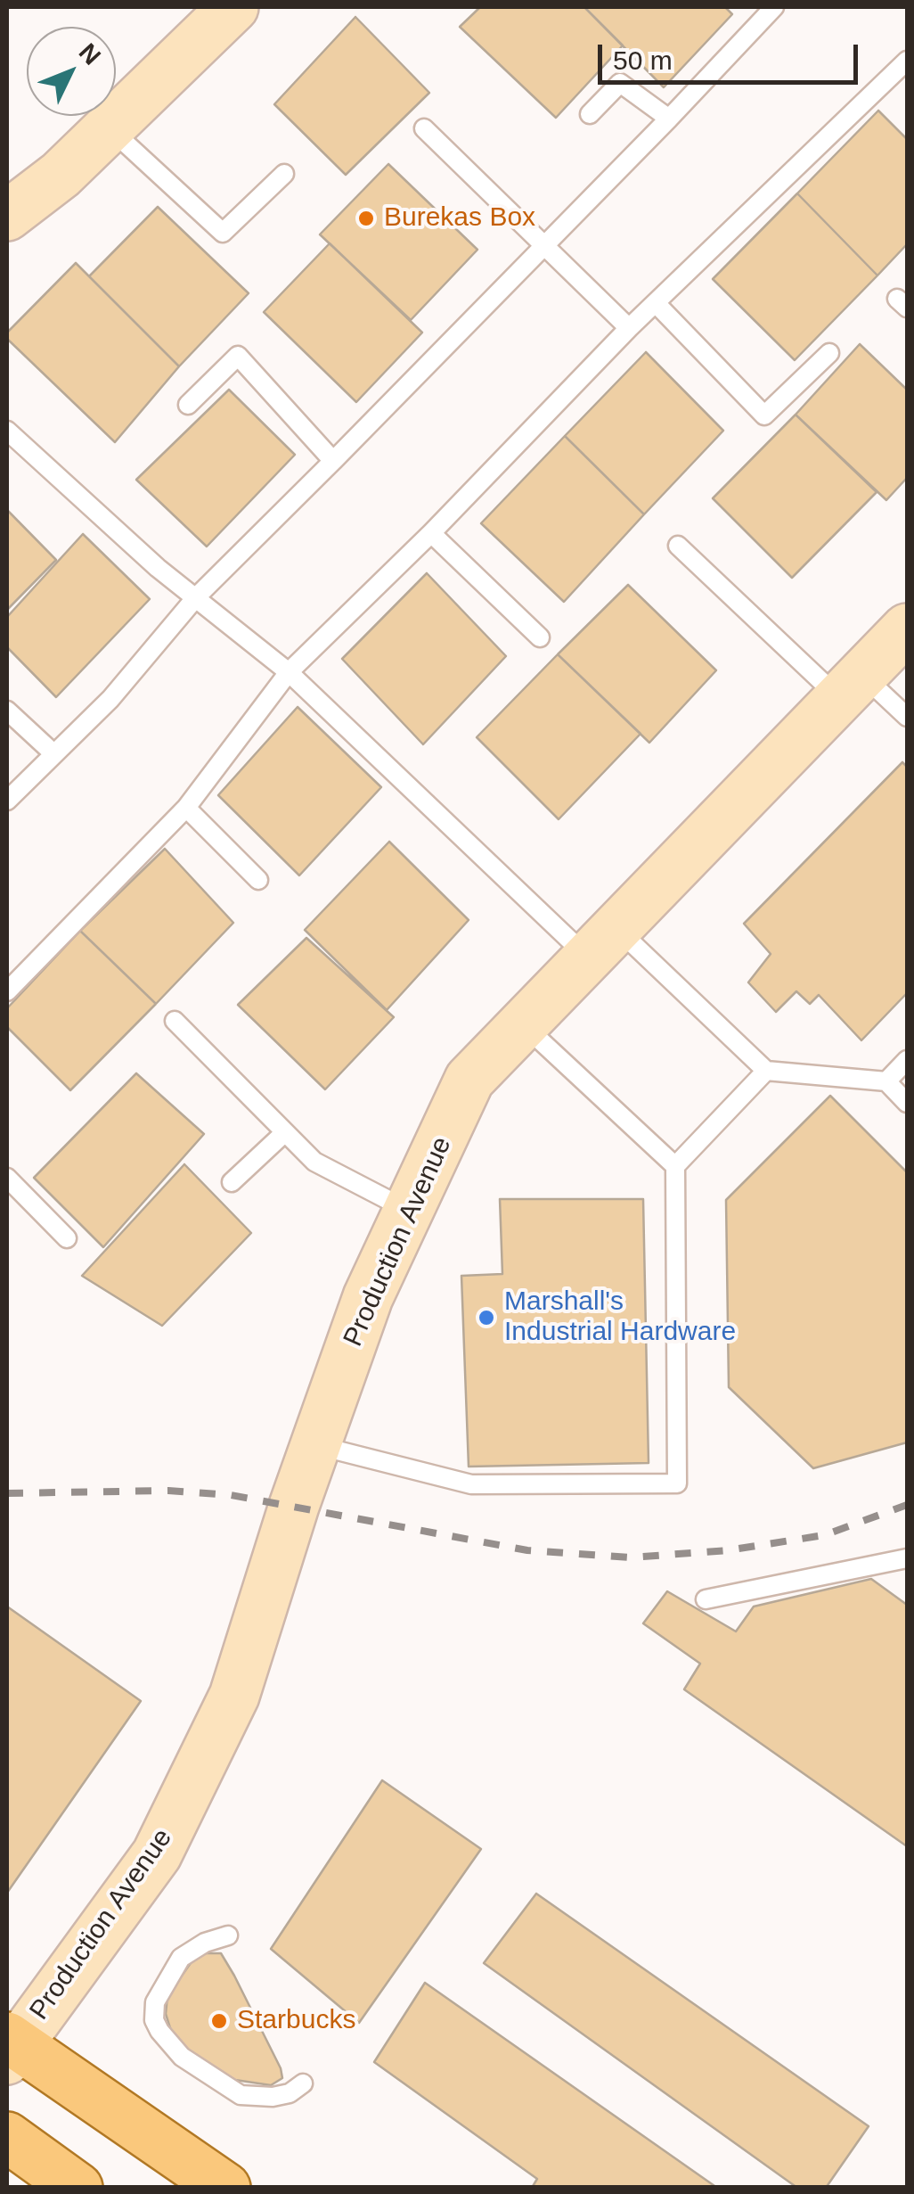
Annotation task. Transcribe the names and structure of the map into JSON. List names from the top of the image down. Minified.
{"streets":{"street":["Production Avenue"]},"places":["Burekas Box","Marshall's Industrial Hardware","Starbucks"],"scale_bar":"50 m","north":"top right"}
